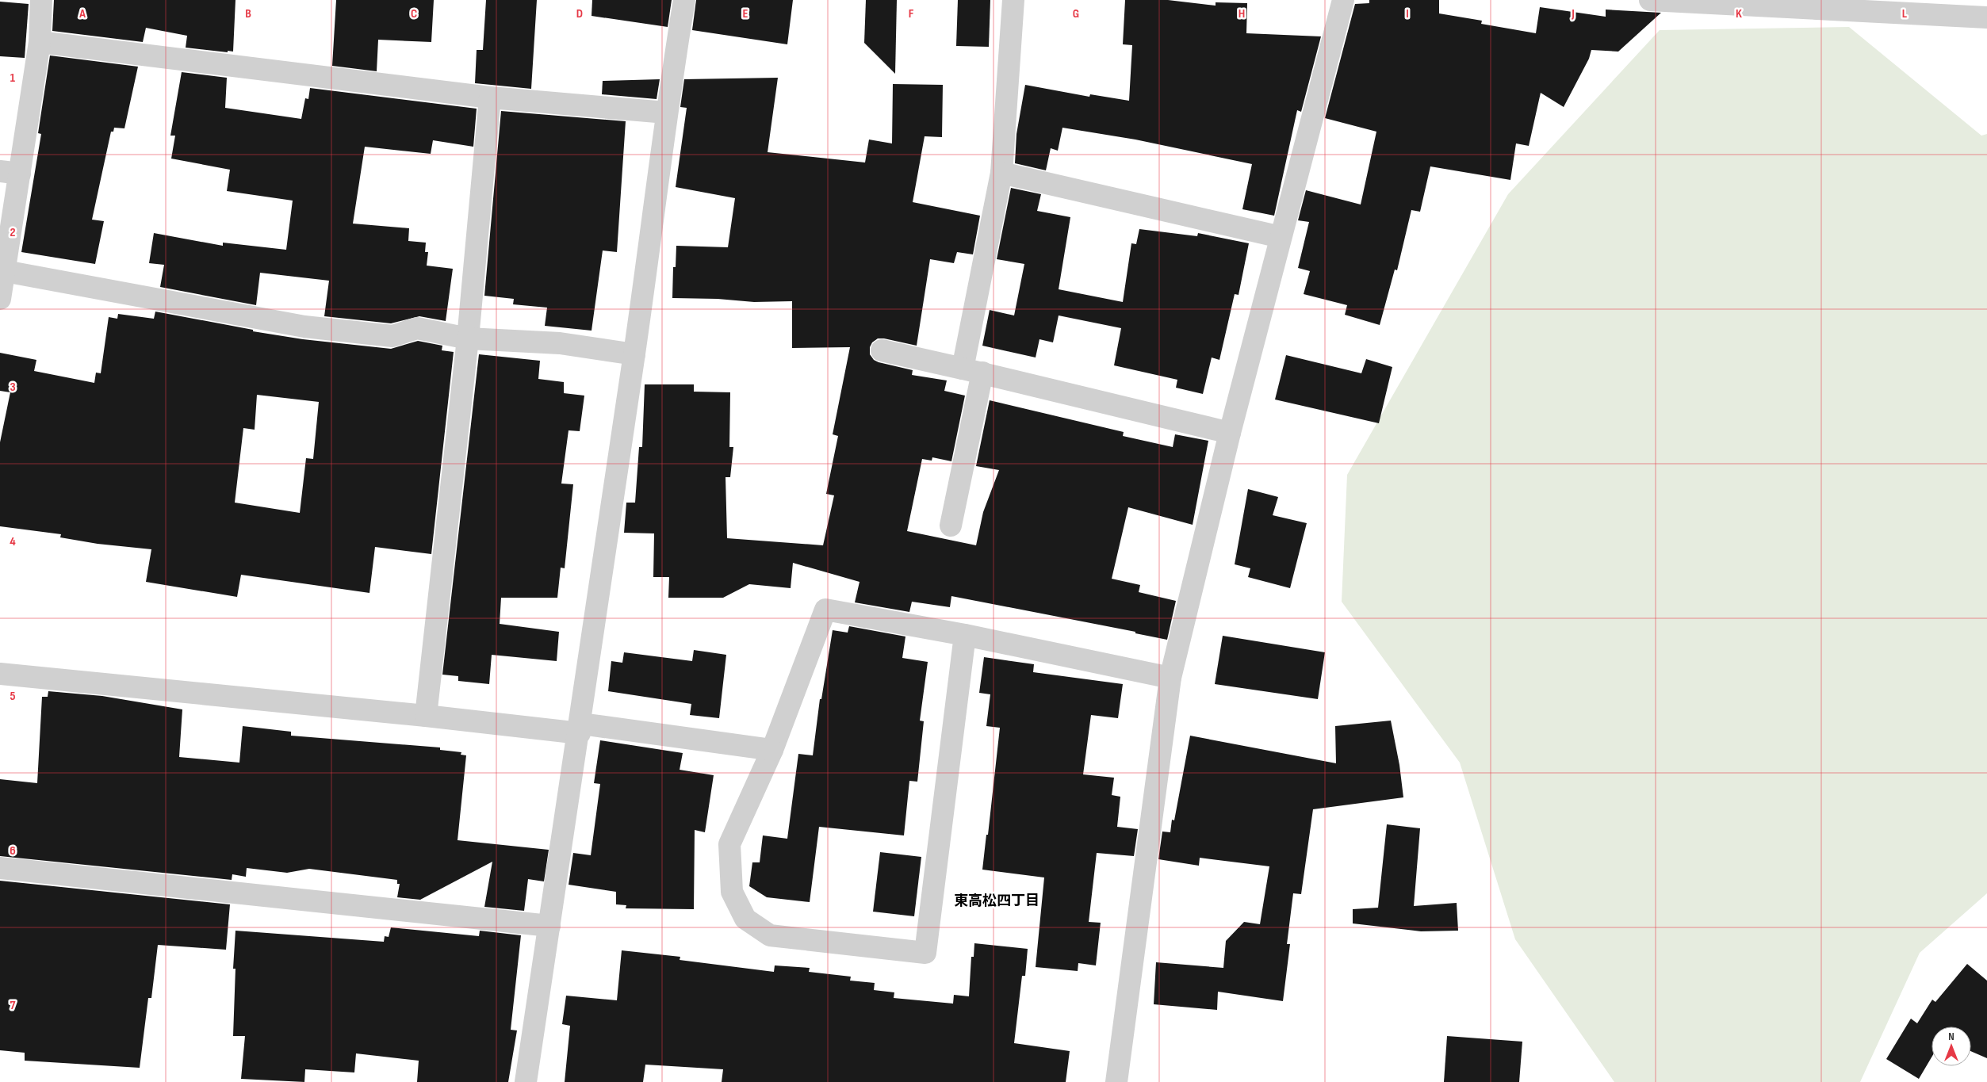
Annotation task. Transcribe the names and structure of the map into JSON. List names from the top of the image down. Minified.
{"districts":["東高松四丁目"],"north":"top","grid":{"columns":["A","B","C","D","E","F","G","H","I","J","K","L"],"rows":["1","2","3","4","5","6","7"]}}
